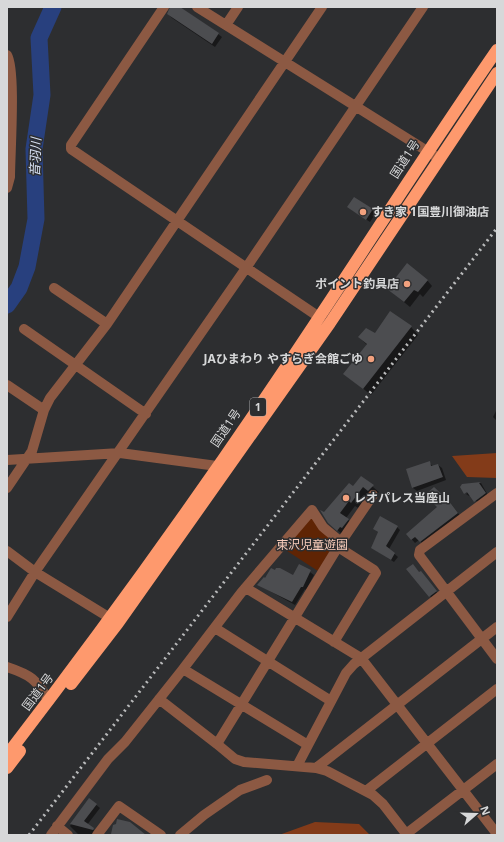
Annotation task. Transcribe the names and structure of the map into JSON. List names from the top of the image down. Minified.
{"streets":{"highway":["国道1号","1"]},"water":["音羽川"],"parks":["東沢児童遊園"],"places":["すき家 1国豊川御油店","ポイント釣具店","JAひまわり やすらぎ会館ごゆ","レオパレス当座山"],"north":"right"}
